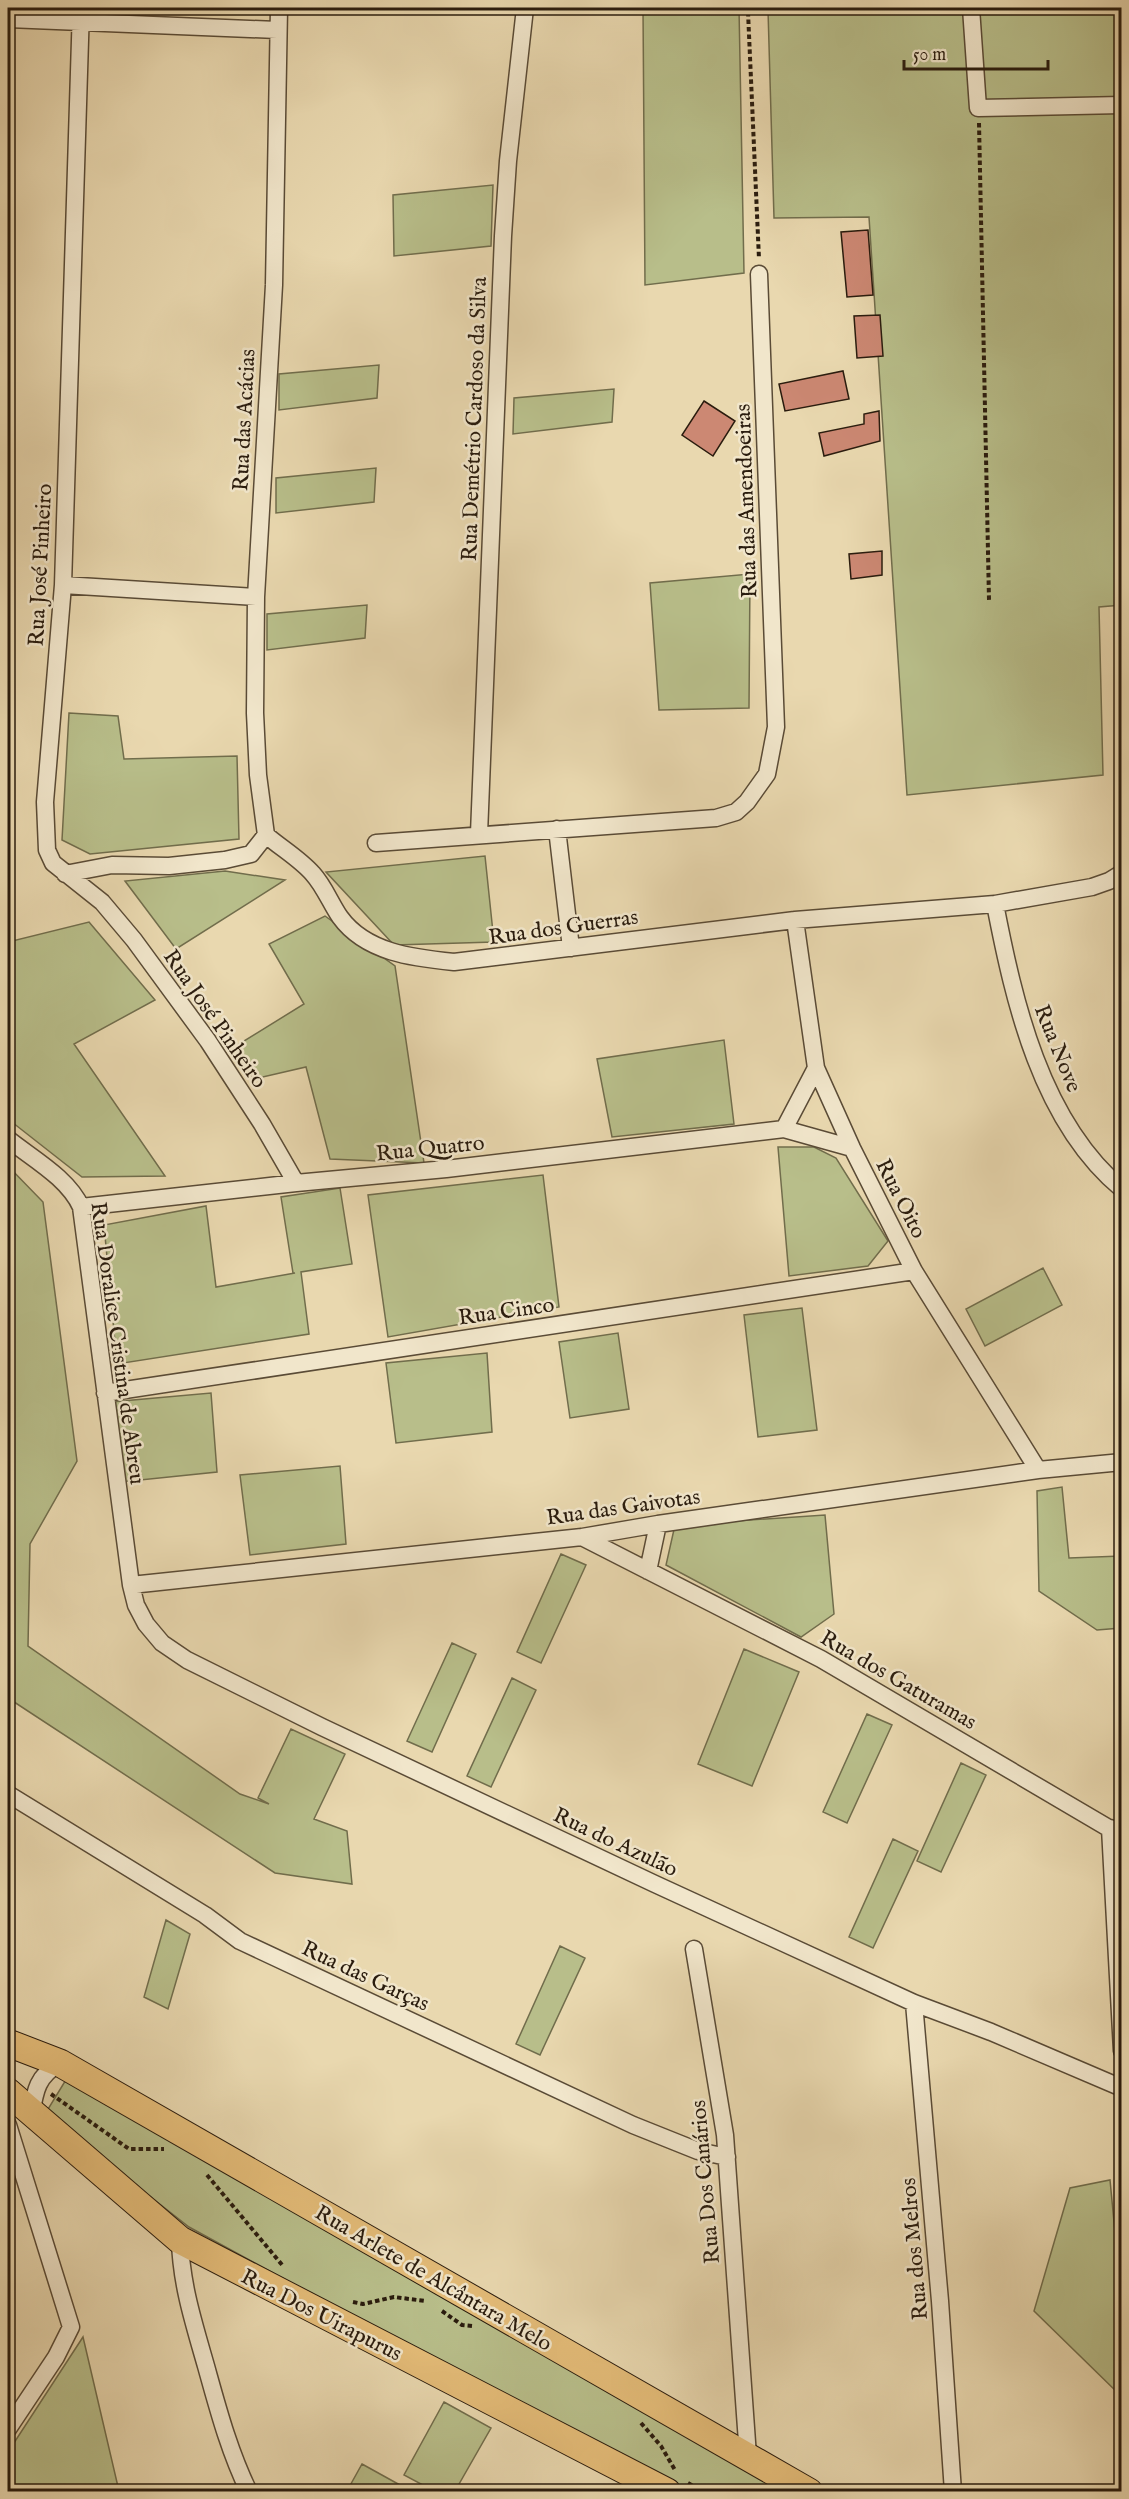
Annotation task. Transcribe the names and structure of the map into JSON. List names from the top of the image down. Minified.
{"streets":{"main road":["Rua Arlete de Alcântara Melo","Rua Dos Uirapurus"],"street":["Rua Demétrio Cardoso da Silva","Rua das Acácias","Rua das Amendoeiras","Rua José Pinheiro","Rua dos Guerras","Rua Nove","Rua Quatro","Rua Oito","Rua Cinco","Rua Doralice Cristina de Abreu","Rua das Gaivotas","Rua dos Gaturamas","Rua do Azulão","Rua das Garças","Rua Dos Canários","Rua dos Melros"]},"crossings":[["Rua Demétrio Cardoso da Silva","Rua das Amendoeiras"],["Rua das Acácias","Rua dos Guerras"],["Rua José Pinheiro","Rua Quatro"],["Rua dos Guerras","Rua Nove"],["Rua dos Guerras","Rua Oito"],["Rua Quatro","Rua Oito"],["Rua Quatro","Rua Doralice Cristina de Abreu"],["Rua Oito","Rua Cinco"],["Rua Oito","Rua das Gaivotas"],["Rua Cinco","Rua Doralice Cristina de Abreu"],["Rua Doralice Cristina de Abreu","Rua das Gaivotas"],["Rua Doralice Cristina de Abreu","Rua do Azulão"],["Rua das Gaivotas","Rua dos Gaturamas"],["Rua das Gaivotas","Rua do Azulão"],["Rua do Azulão","Rua dos Melros"],["Rua das Garças","Rua Dos Canários"],["Rua Dos Canários","Rua Arlete de Alcântara Melo"]],"scale_bar":"50 m"}
